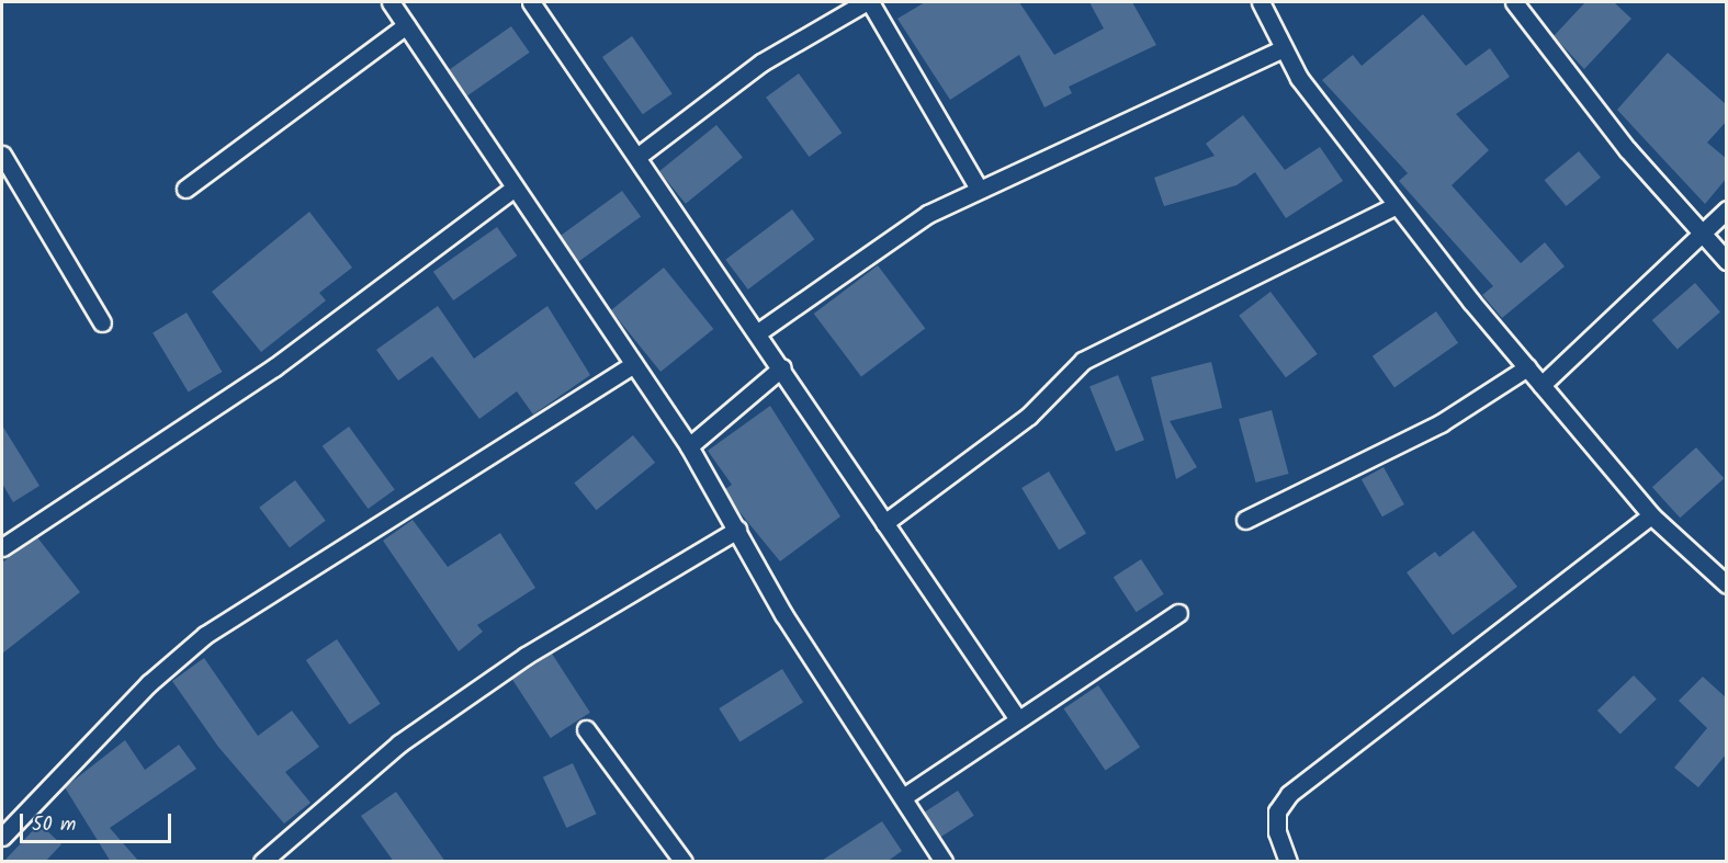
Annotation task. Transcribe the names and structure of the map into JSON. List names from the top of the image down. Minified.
{"scale_bar":"50 m"}
